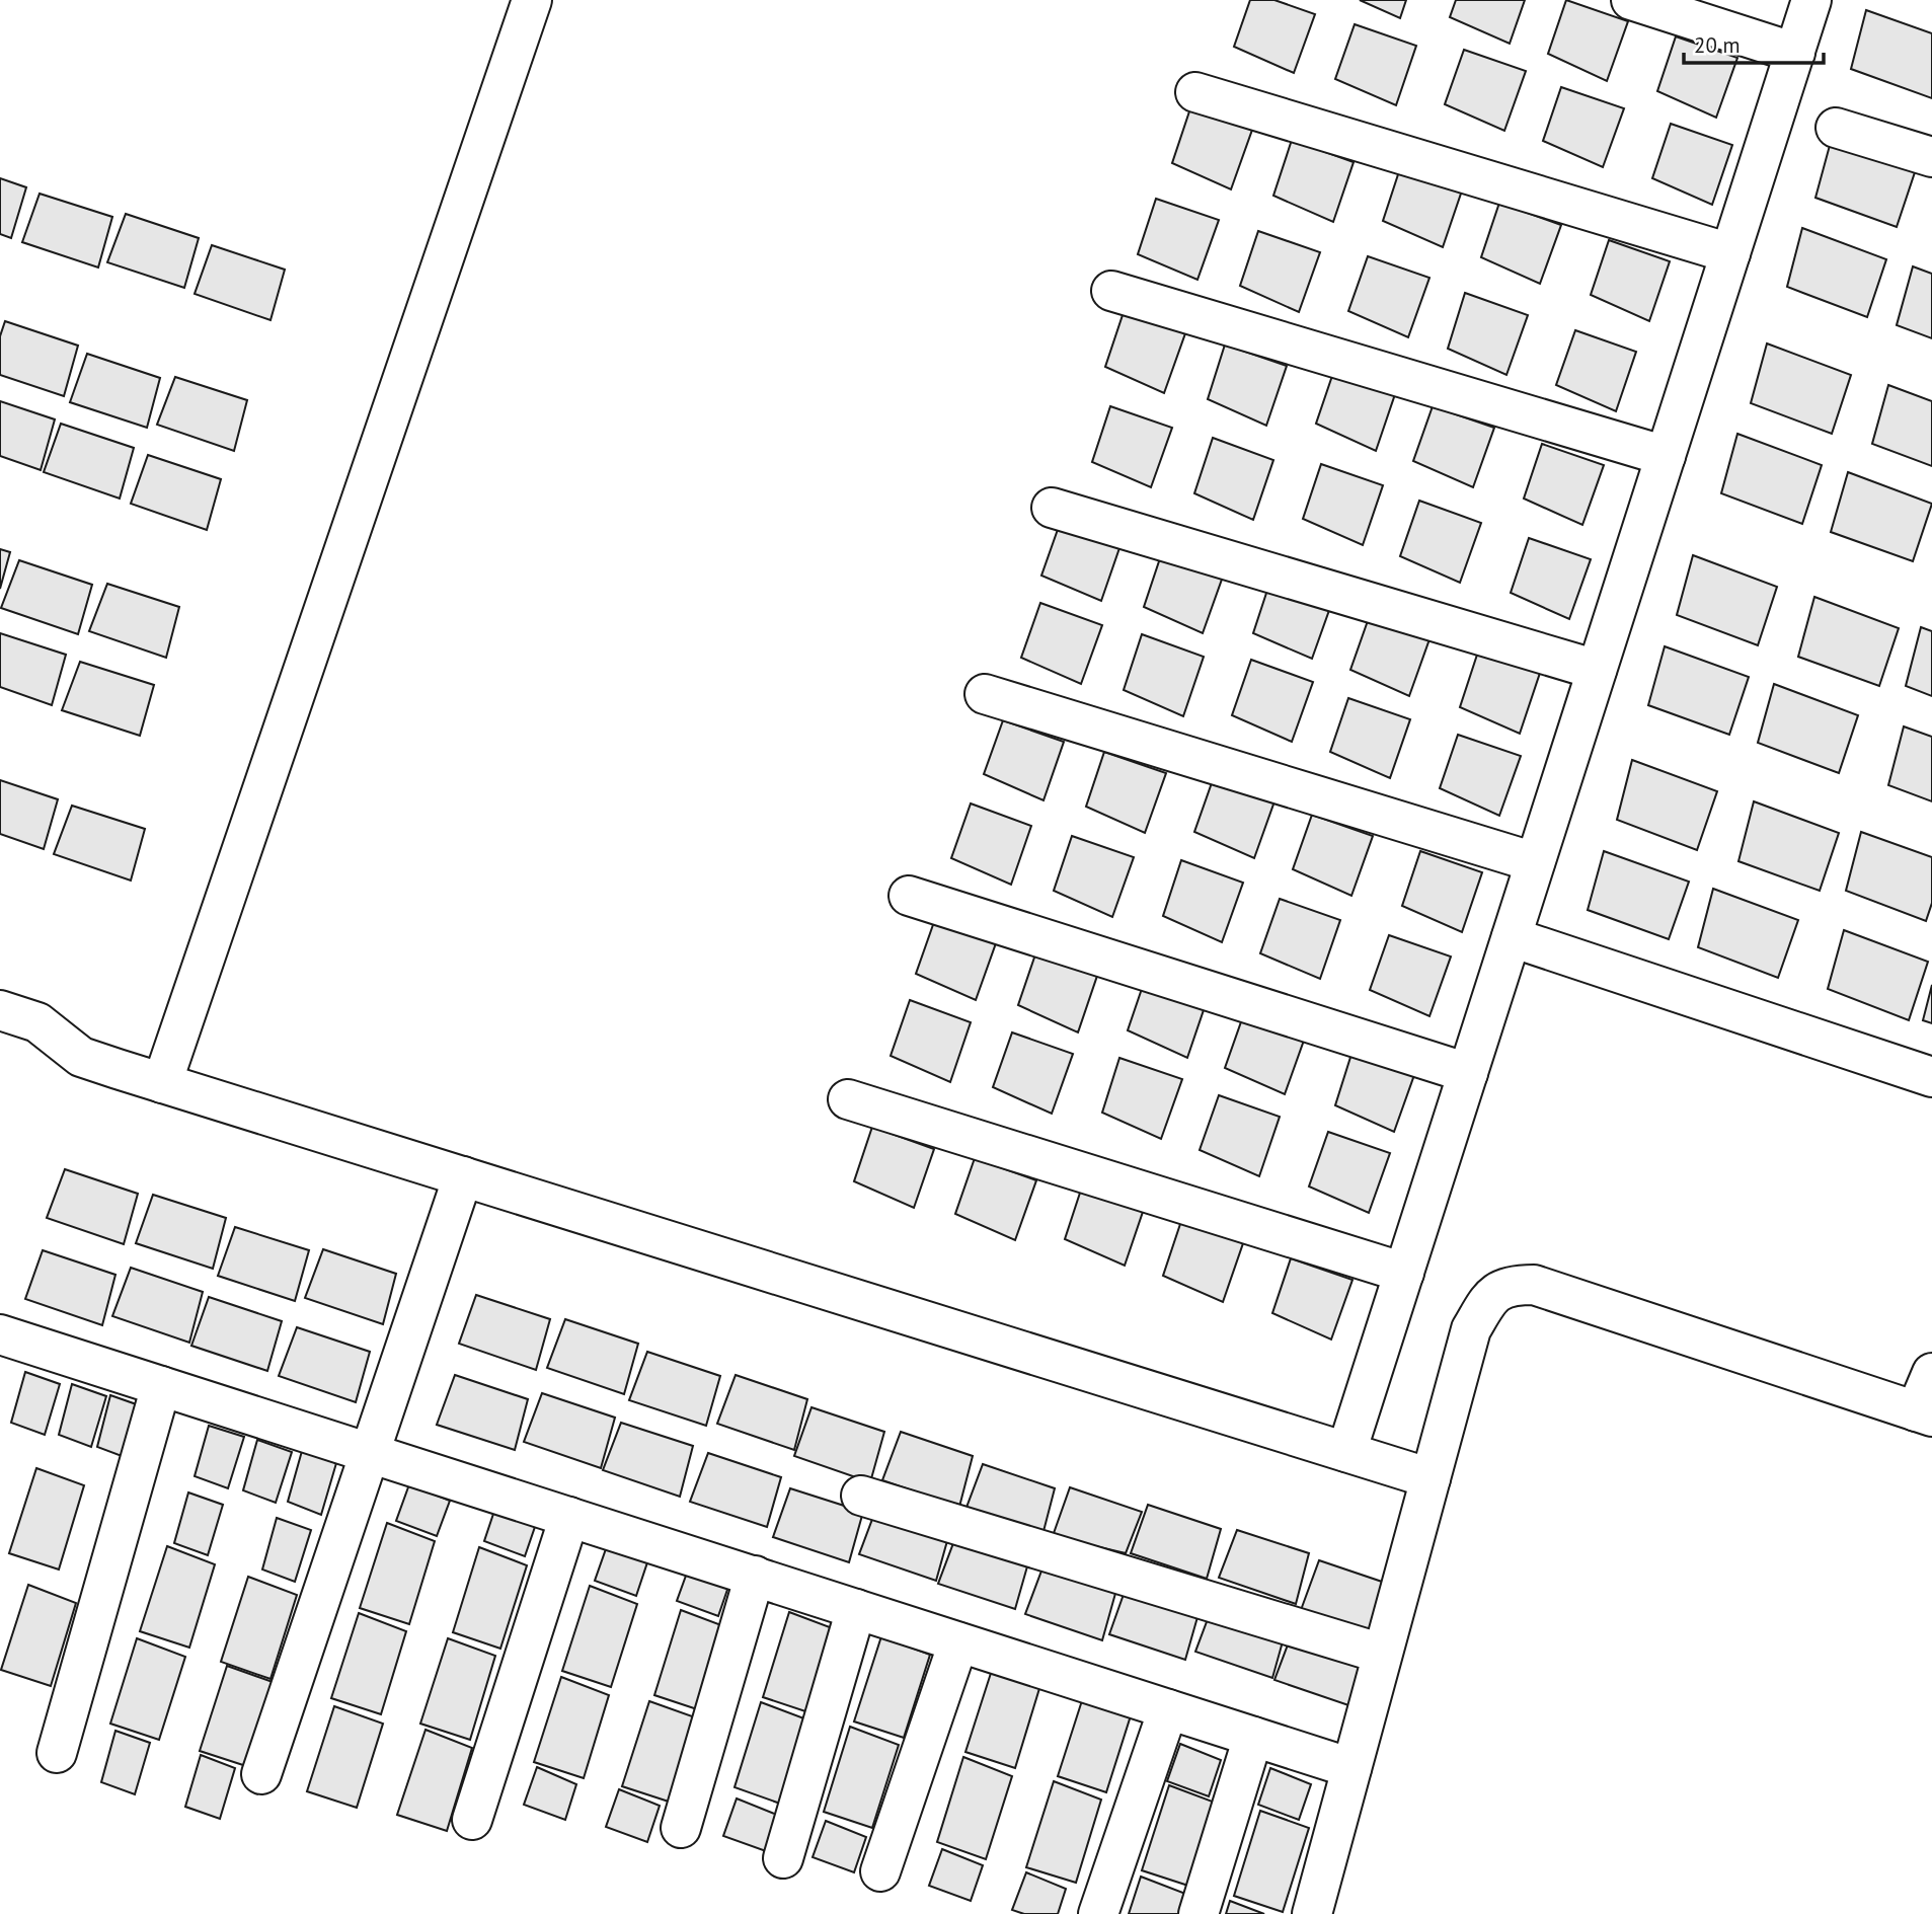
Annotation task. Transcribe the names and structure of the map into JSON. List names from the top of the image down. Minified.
{"scale_bar":"20 m"}
